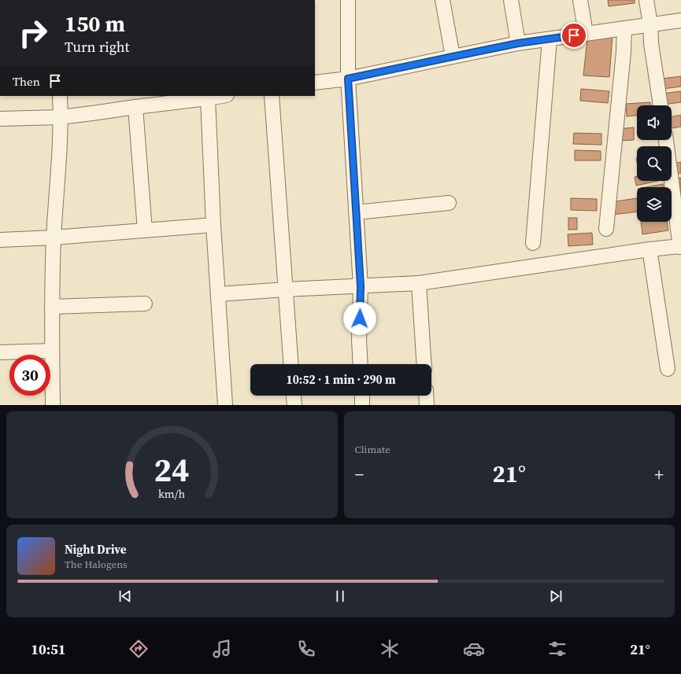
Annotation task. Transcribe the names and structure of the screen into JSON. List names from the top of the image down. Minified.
{"page":{"turn":["150 m","Turn right"],"then":"Then","limit":"30","trip":"10:52 · 1 min · 290 m","tile":"Climate","heat":["−","21°","+"],"song":["Night Drive","The Halogens"],"tabs":["10:51","21°"],"gauge":["24","km/h"]}}
